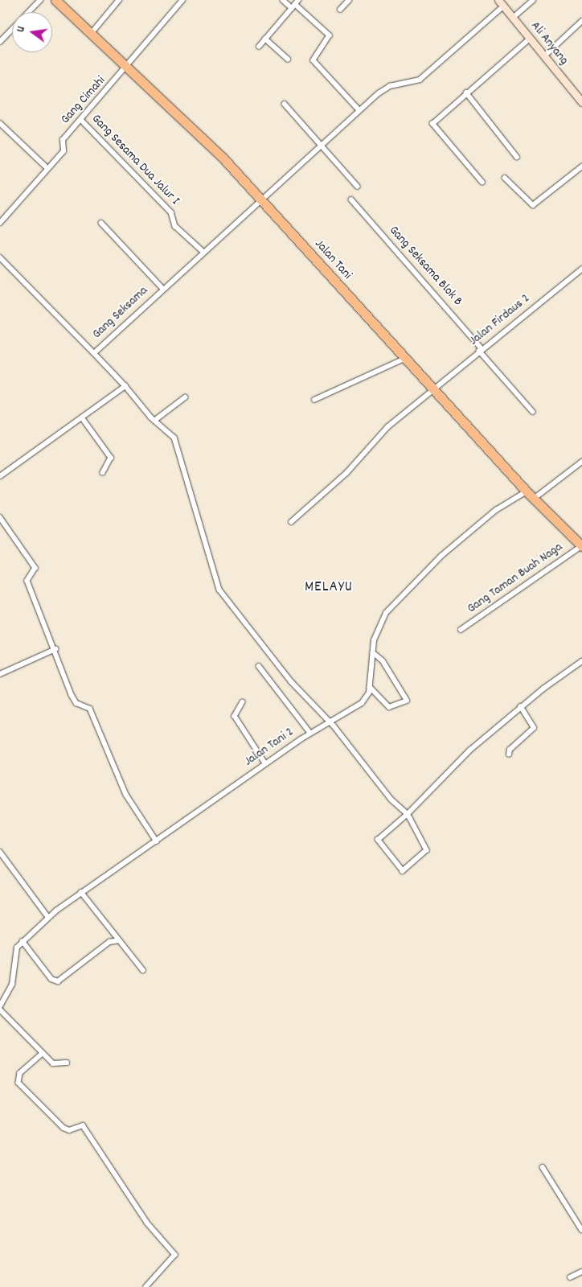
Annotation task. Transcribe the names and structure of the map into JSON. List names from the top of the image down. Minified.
{"streets":{"highway":["Jalan Tani"],"street":["Ali Anyang","Gang Cimahi","Gang Sesama Dua Jalur I","Gang Seksama Blok B","Gang Seksama","Jalan Firdaus 2","Gang Taman Buah Naga","Jalan Tani 2"]},"crossings":[["Ali Anyang","Gang Seksama"],["Gang Cimahi","Gang Sesama Dua Jalur I"],["Gang Cimahi","Jalan Tani"],["Gang Sesama Dua Jalur I","Gang Seksama"],["Jalan Tani","Gang Seksama"],["Jalan Tani","Jalan Firdaus 2"],["Jalan Tani","Gang Taman Buah Naga"],["Jalan Tani","Jalan Tani 2"],["Gang Seksama Blok B","Jalan Firdaus 2"]],"districts":["MELAYU"],"north":"left"}
